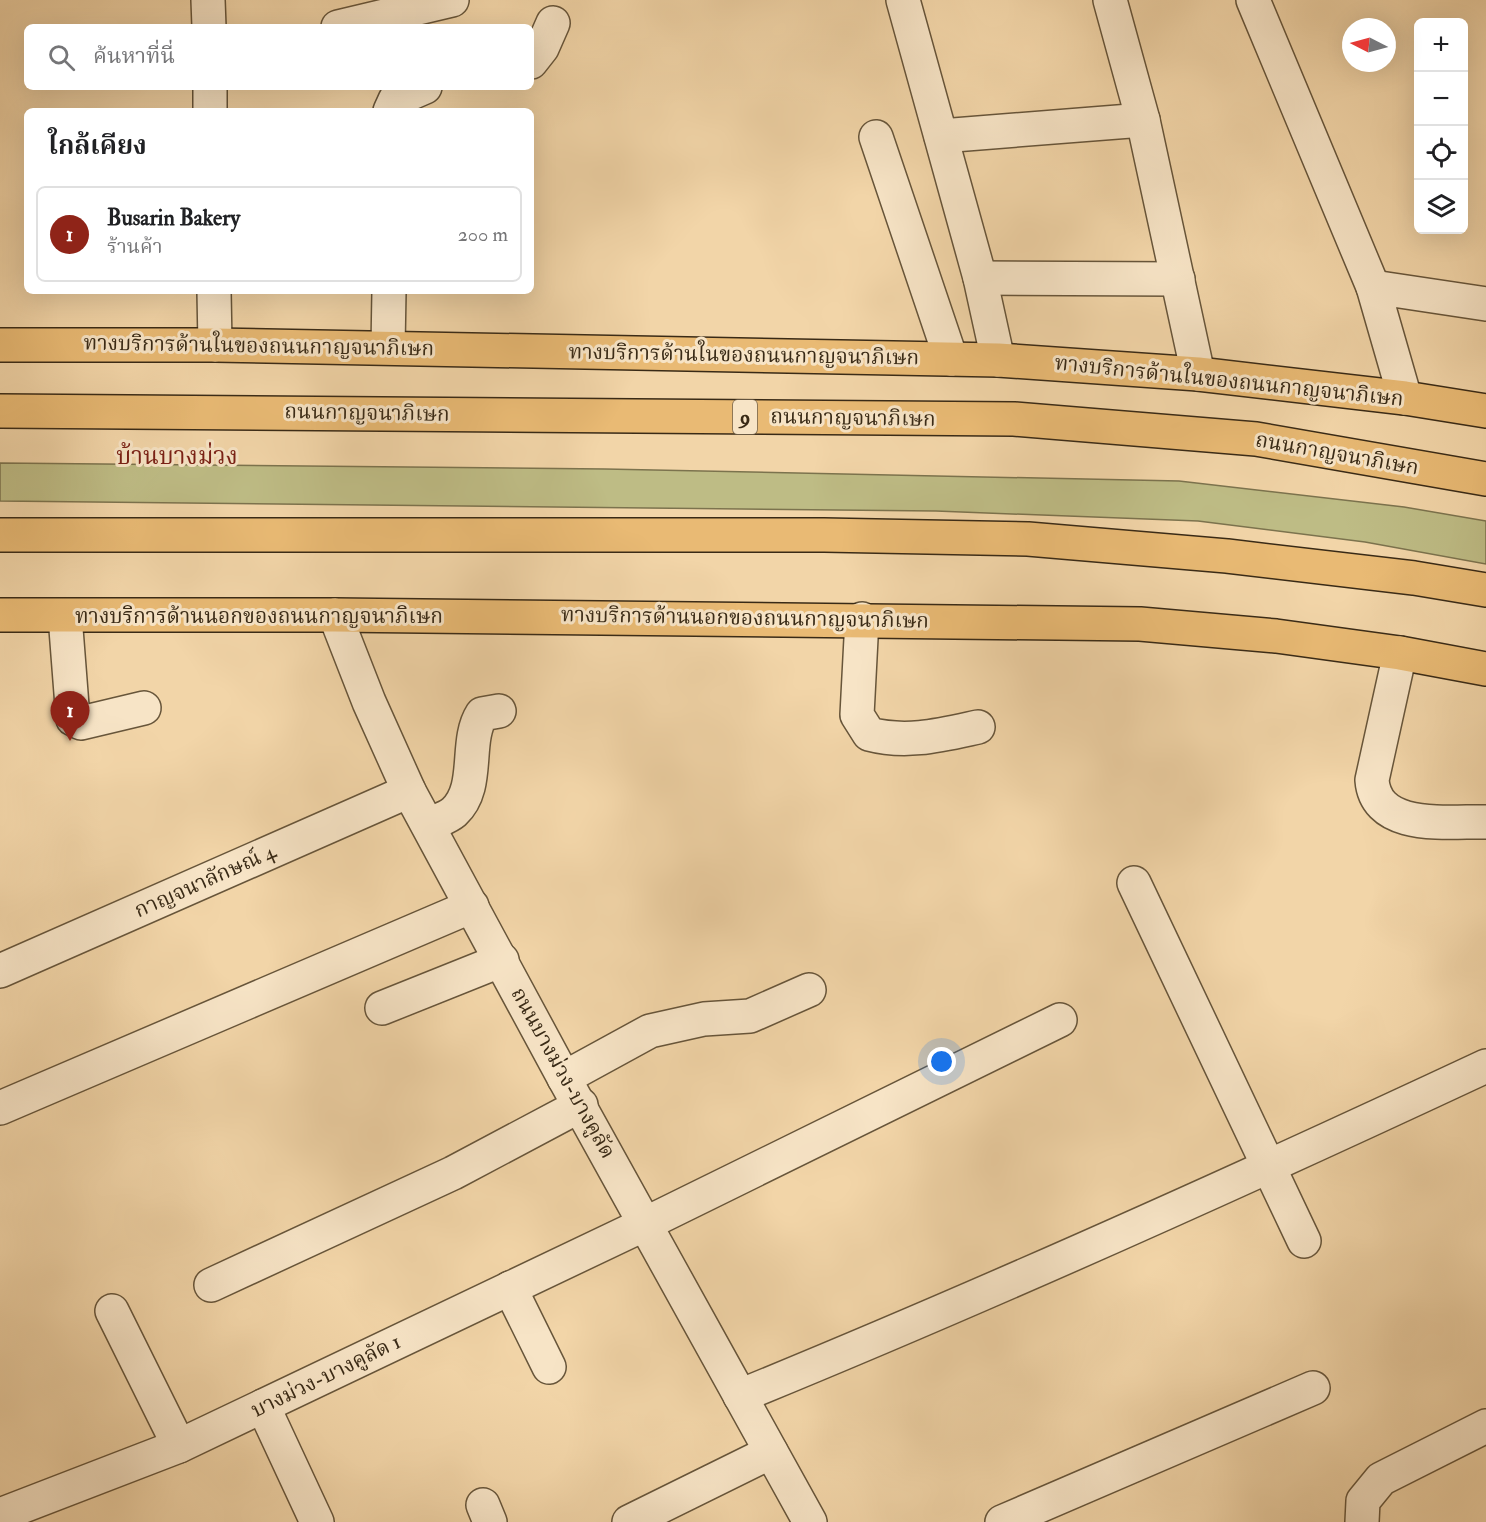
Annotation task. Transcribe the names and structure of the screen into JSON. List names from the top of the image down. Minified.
{"streets":{"main road":["ทางบริการด้านในของถนนกาญจนาภิเษก","ถนนกาญจนาภิเษก","9","ทางบริการด้านนอกของถนนกาญจนาภิเษก"],"street":["กาญจนาลักษณ์ 4","ถนนบางม่วง-บางคูลัด","บางม่วง-บางคูลัด 1"]},"crossings":[["ทางบริการด้านนอกของถนนกาญจนาภิเษก","ถนนบางม่วง-บางคูลัด"],["กาญจนาลักษณ์ 4","ถนนบางม่วง-บางคูลัด"],["ถนนบางม่วง-บางคูลัด","บางม่วง-บางคูลัด 1"]],"districts":["บ้านบางม่วง"],"north":"left","page":{"map_buttons":["+","−"],"search":"ค้นหาที่นี่","heading":"ใกล้เคียง","list":[{"mark":"1","name":"Busarin Bakery","note":"ร้านค้า","value":"200 m"}],"pins":"1"}}
